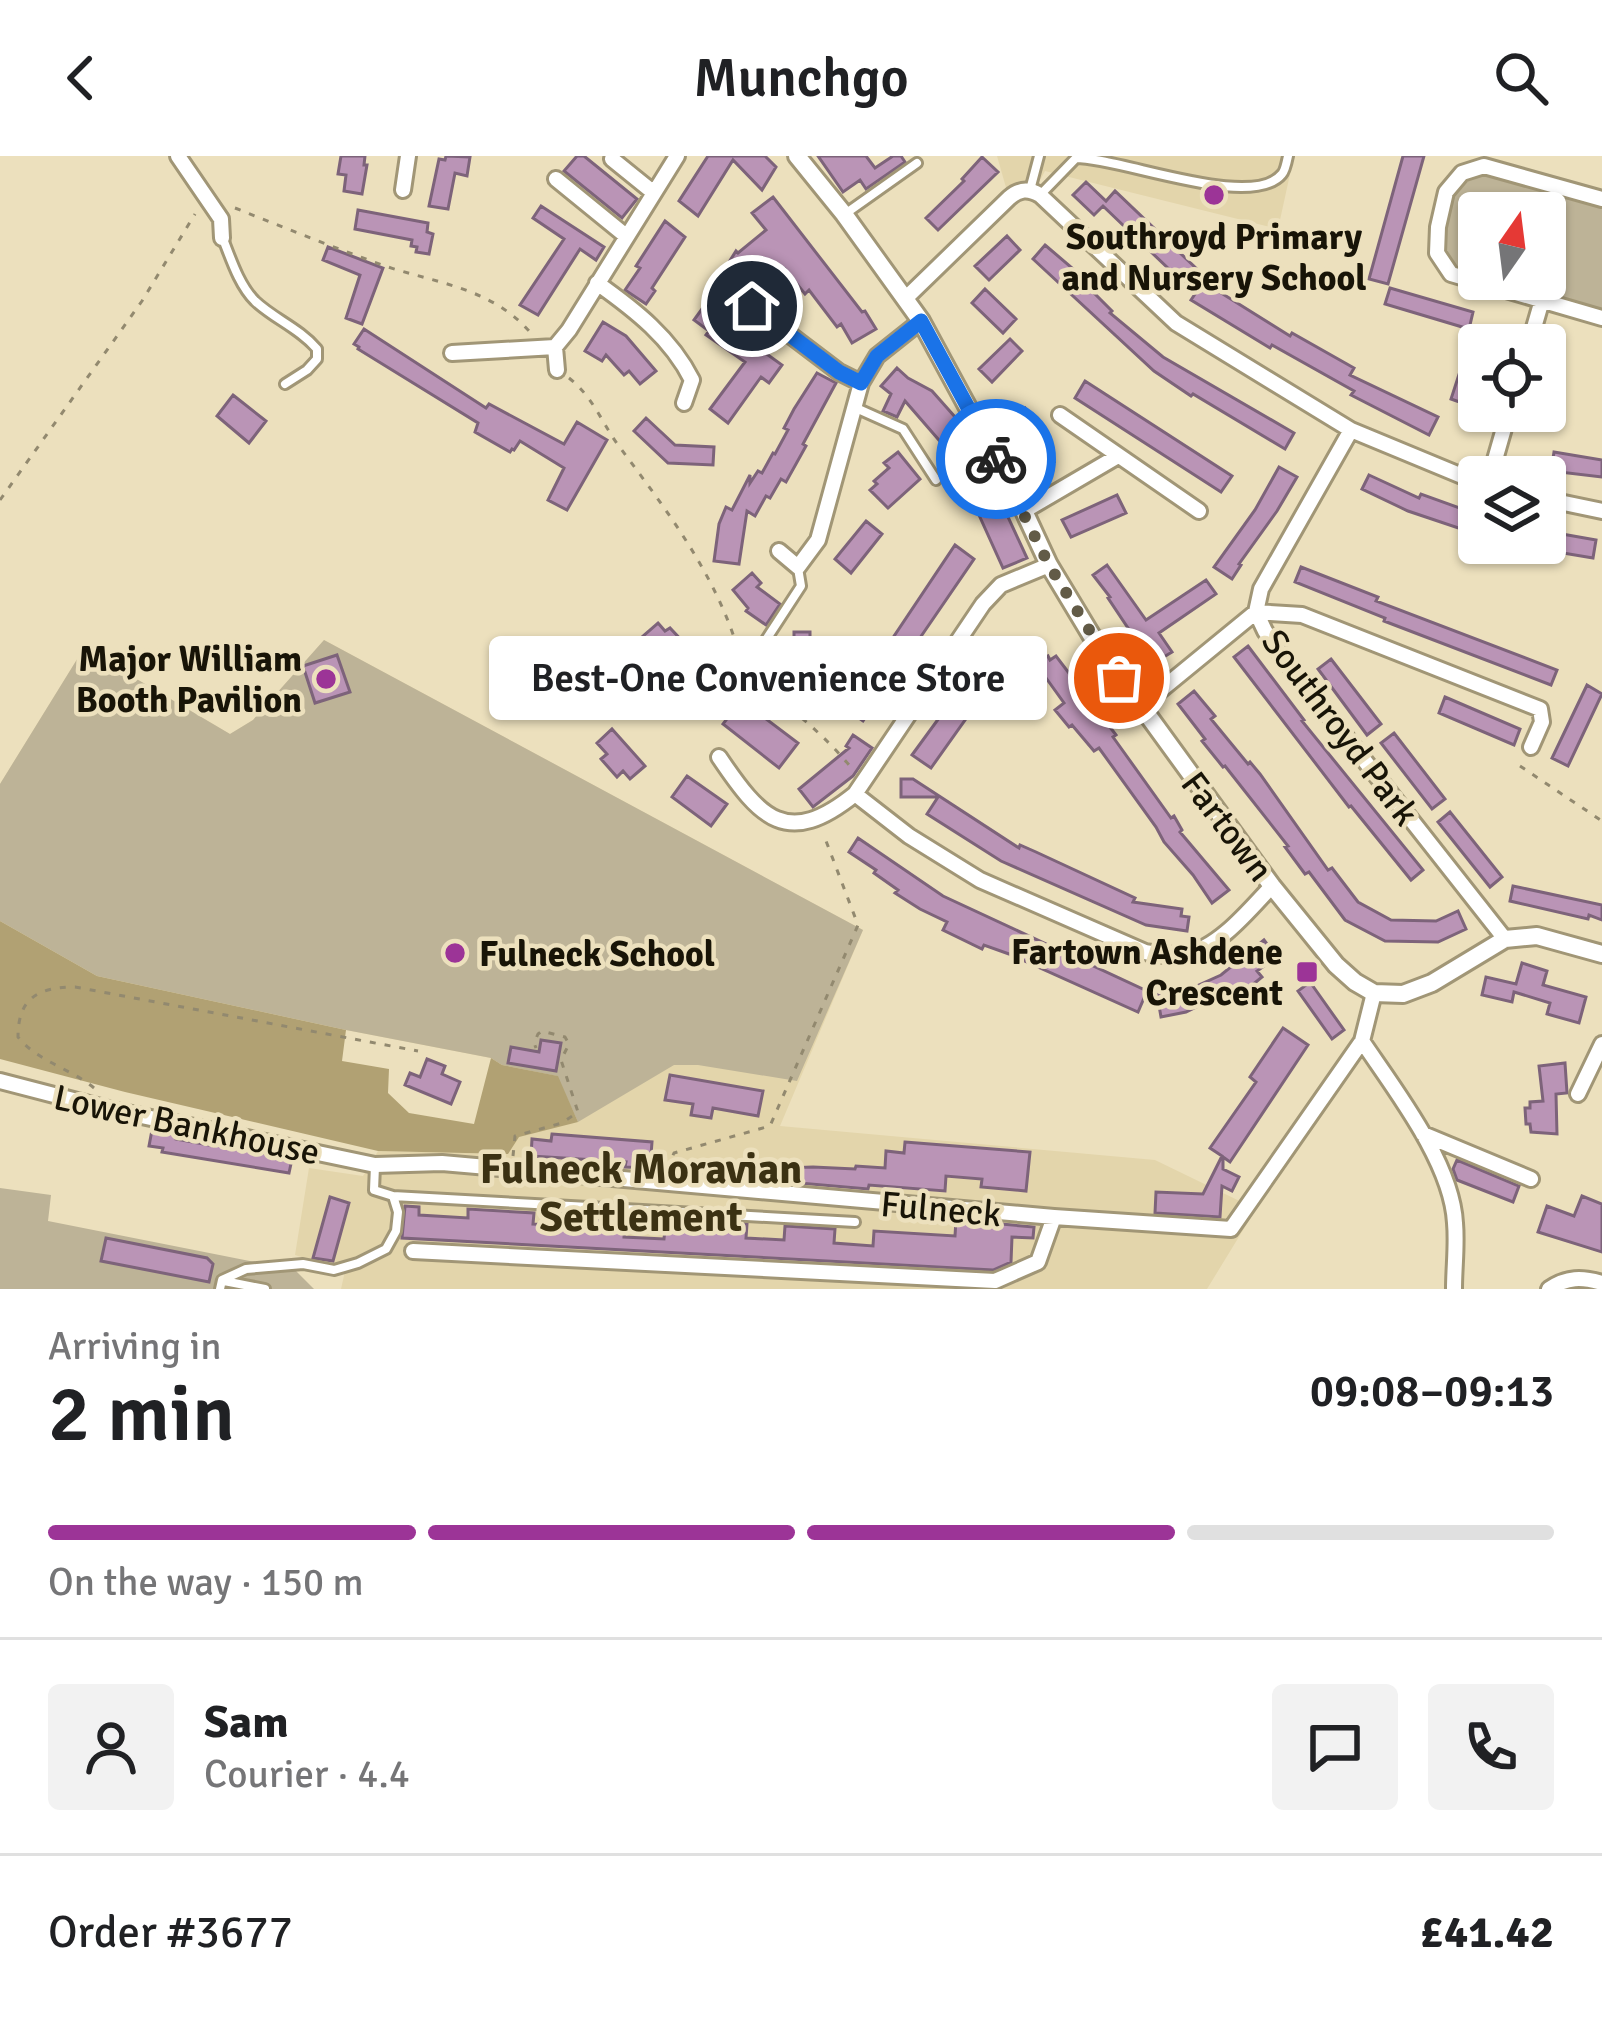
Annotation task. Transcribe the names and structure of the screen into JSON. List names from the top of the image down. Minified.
{"streets":{"street":["Southroyd Park","Fartown","Lower Bankhouse","Fulneck"]},"crossings":[["Fartown","Fulneck"],["Lower Bankhouse","Fulneck"]],"districts":["Fulneck Moravian Settlement"],"places":{"other":["Southroyd Primary and Nursery School","Best-One Convenience Store","Major William Booth Pavilion","Fulneck School"],"transit":["Fartown Ashdene Crescent"]},"north":"top","page":{"header":"Munchgo","bubble":"Best-One Convenience Store","heading":["2 min","Arriving in","09:08–09:13"],"panel":["Sam","Courier · 4.4","Order #3677","£41.42"],"bar":"On the way · 150 m"}}
